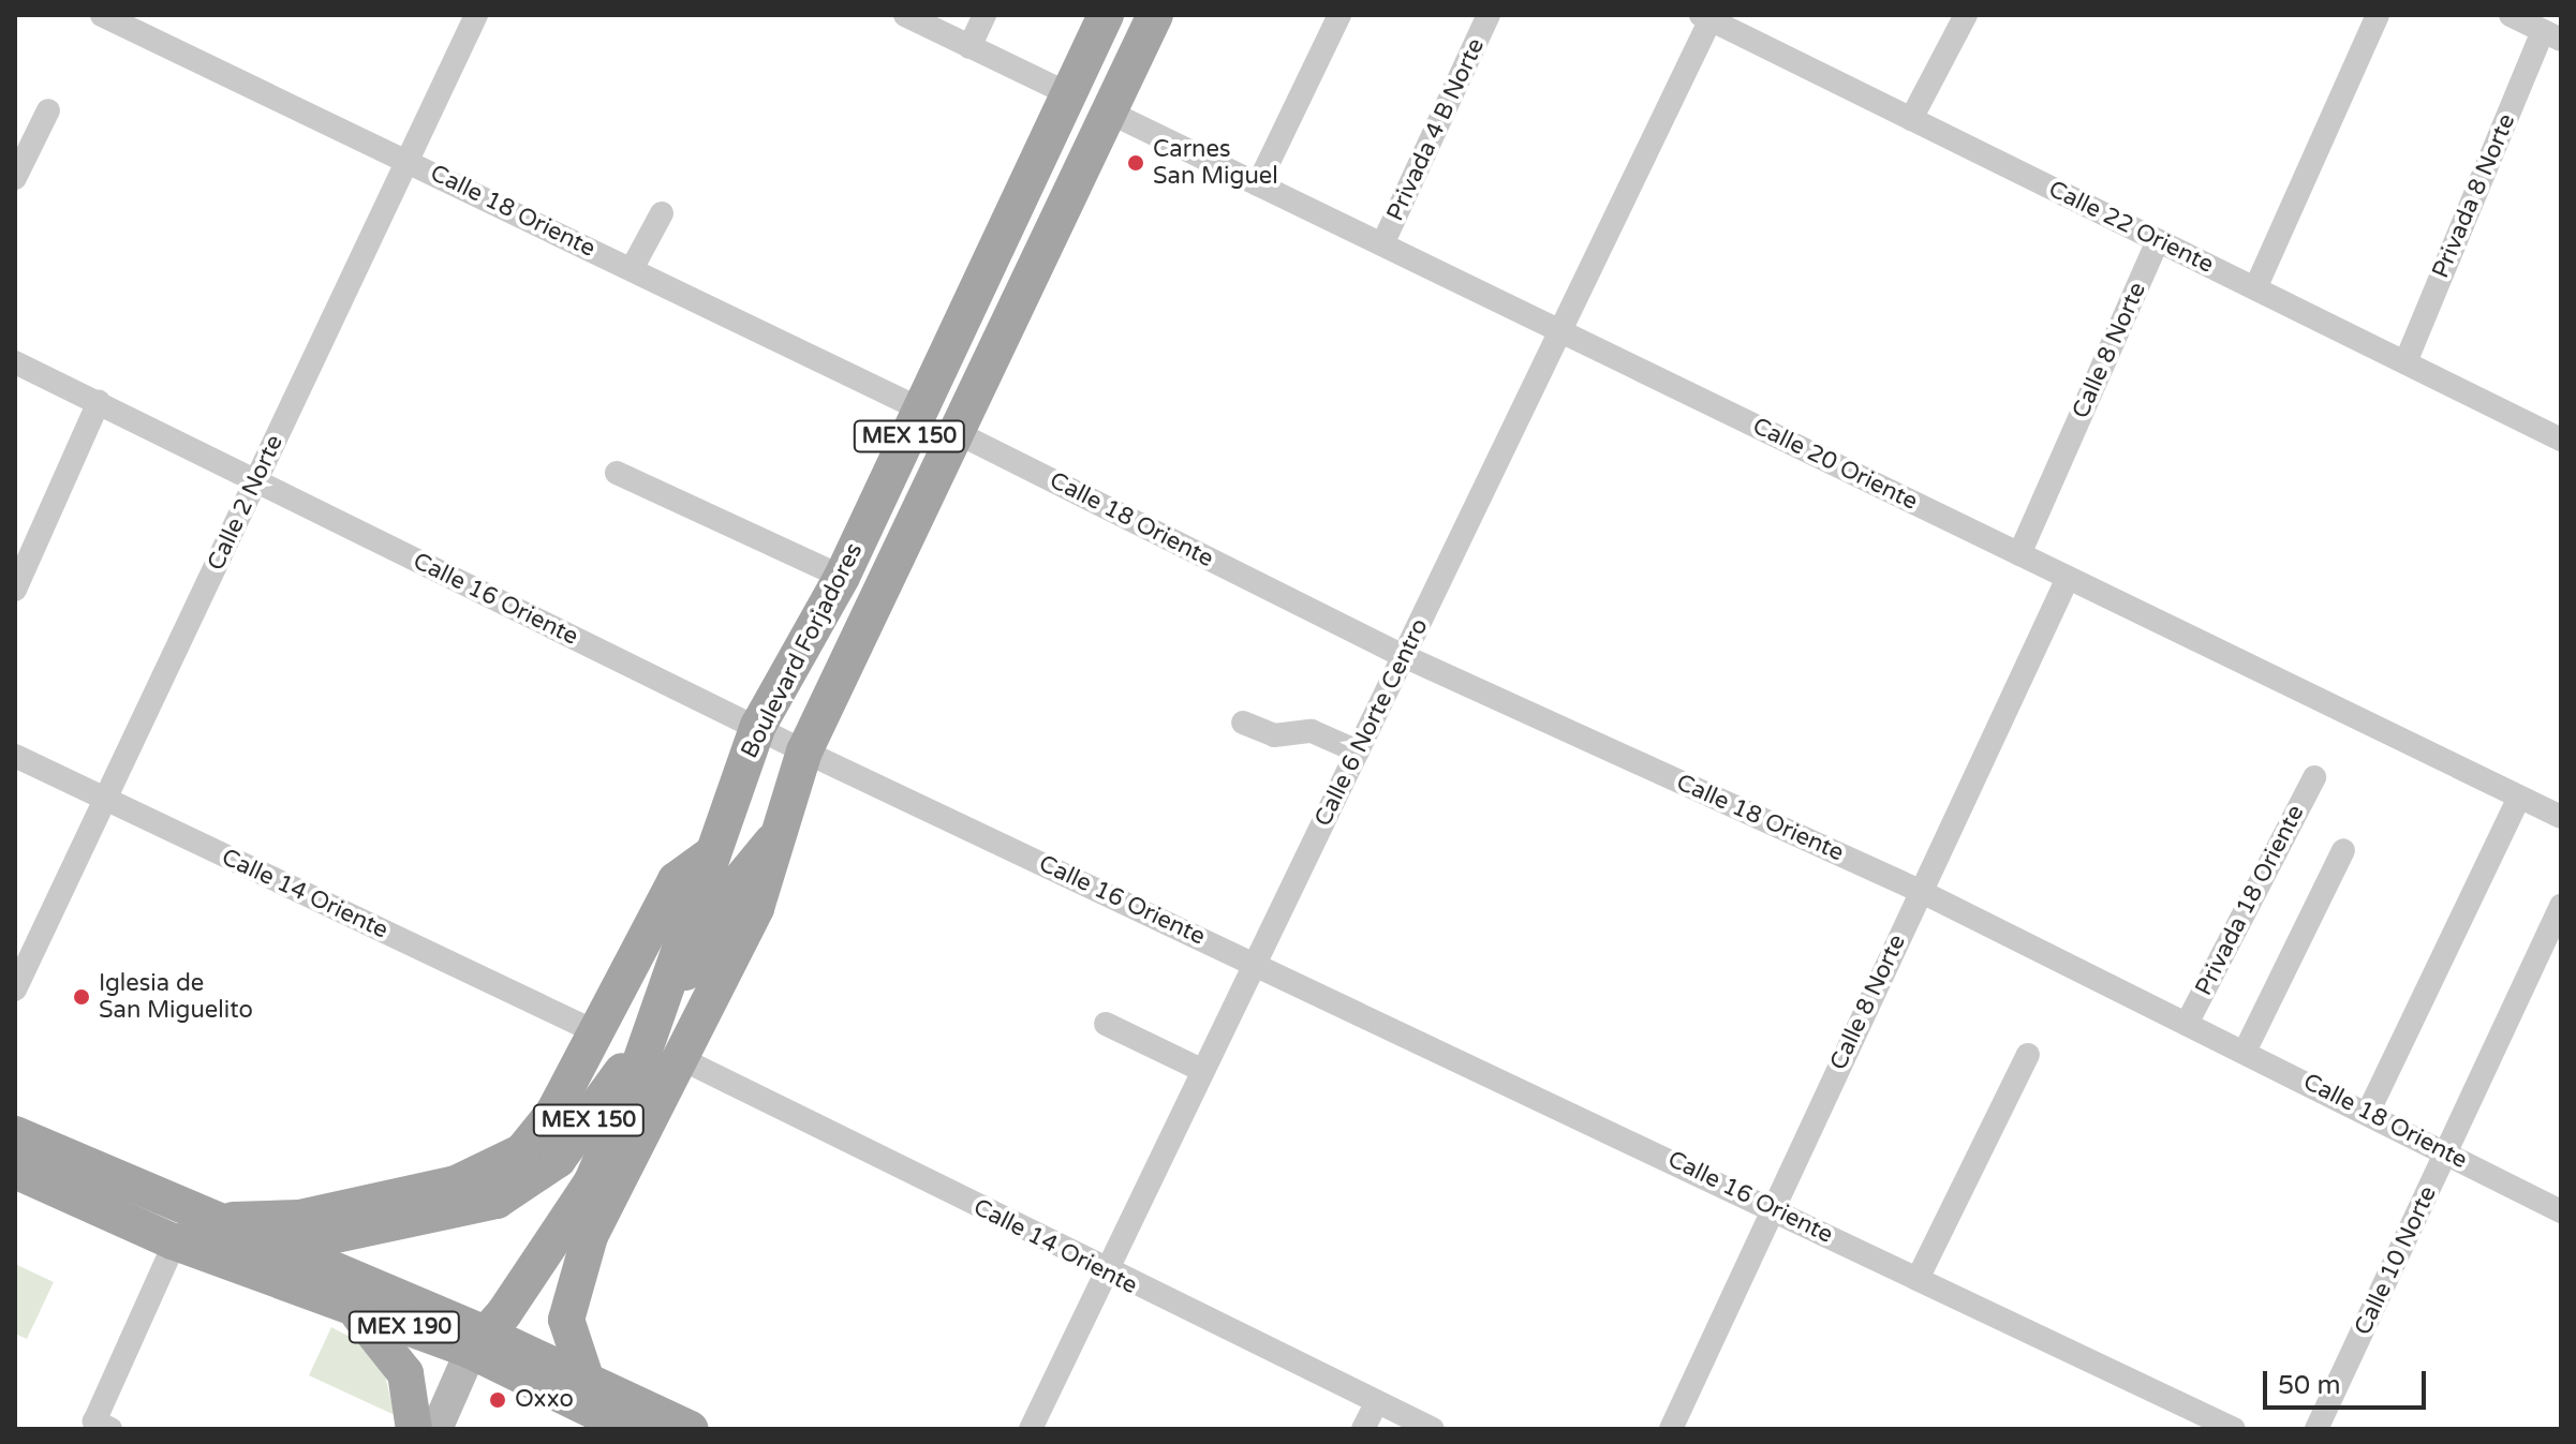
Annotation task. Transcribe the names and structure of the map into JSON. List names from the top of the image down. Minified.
{"streets":{"main road":["MEX 150","Boulevard Forjadores","MEX 190"],"street":["Privada 4 B Norte","Privada 8 Norte","Calle 18 Oriente","Calle 22 Oriente","Calle 8 Norte","Calle 20 Oriente","Calle 2 Norte","Calle 16 Oriente","Calle 6 Norte Centro","Calle 14 Oriente","Privada 18 Oriente","Calle 10 Norte"]},"crossings":[["Privada 4 B Norte","Calle 20 Oriente"],["Privada 8 Norte","Calle 22 Oriente"],["Calle 18 Oriente","Calle 8 Norte"],["Calle 18 Oriente","Calle 2 Norte"],["Calle 18 Oriente","Boulevard Forjadores"],["Calle 18 Oriente","Calle 6 Norte Centro"],["Calle 18 Oriente","Privada 18 Oriente"],["Calle 18 Oriente","Calle 10 Norte"],["Calle 22 Oriente","Calle 8 Norte"],["Calle 22 Oriente","Calle 6 Norte Centro"],["Calle 8 Norte","Calle 20 Oriente"],["Calle 8 Norte","Calle 16 Oriente"],["MEX 150","Boulevard Forjadores"],["MEX 150","Calle 14 Oriente"],["MEX 150","MEX 190"],["Calle 20 Oriente","Boulevard Forjadores"],["Calle 20 Oriente","Calle 6 Norte Centro"],["Calle 2 Norte","Calle 16 Oriente"],["Calle 2 Norte","Calle 14 Oriente"],["Calle 16 Oriente","Boulevard Forjadores"],["Calle 16 Oriente","Calle 6 Norte Centro"],["Boulevard Forjadores","Calle 14 Oriente"],["Boulevard Forjadores","MEX 190"],["Calle 6 Norte Centro","Calle 14 Oriente"]],"places":["Carnes San Miguel","Iglesia de San Miguelito","Oxxo"],"scale_bar":"50 m"}
